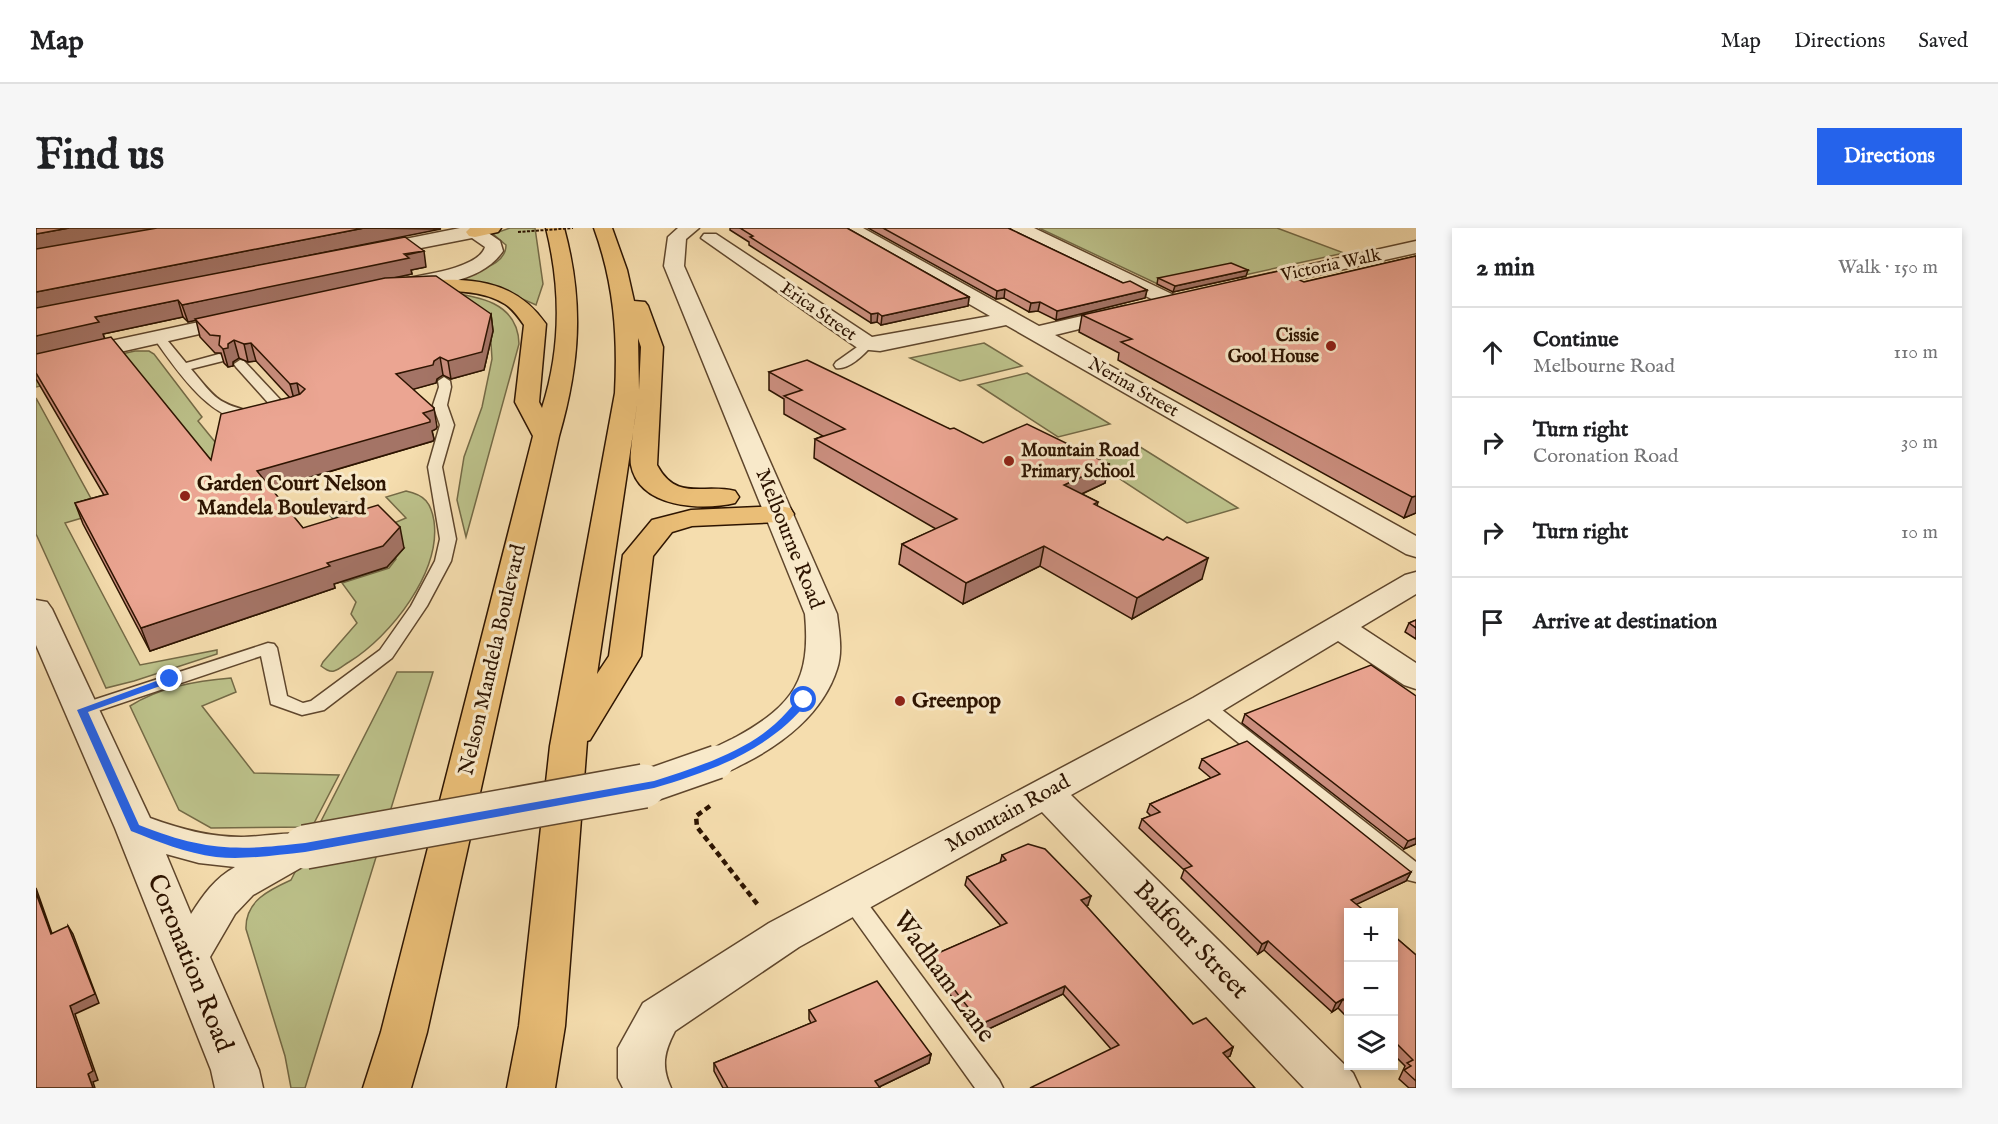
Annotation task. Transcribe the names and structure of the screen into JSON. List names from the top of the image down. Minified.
{"streets":{"highway":["Nelson Mandela Boulevard"],"street":["Victoria Walk","Erica Street","Nerina Street","Melbourne Road","Mountain Road","Balfour Street","Coronation Road"],"lane":["Wadham Lane"]},"crossings":[["Erica Street","Nerina Street"],["Erica Street","Melbourne Road"],["Melbourne Road","Coronation Road"],["Mountain Road","Balfour Street"],["Mountain Road","Wadham Lane"]],"places":["Cissie Gool House","Mountain Road Primary School","Garden Court Nelson Mandela Boulevard","Greenpop"],"page":{"header":"Map","nav":["Map","Directions","Saved"],"buttons":"Directions","title":"Find us","heading":["2 min","Walk · 150 m"],"list":[["Continue","Melbourne Road","110 m"],["Turn right","Coronation Road","30 m"],["Turn right","10 m"],"Arrive at destination"],"map_buttons":["+","−"]}}
